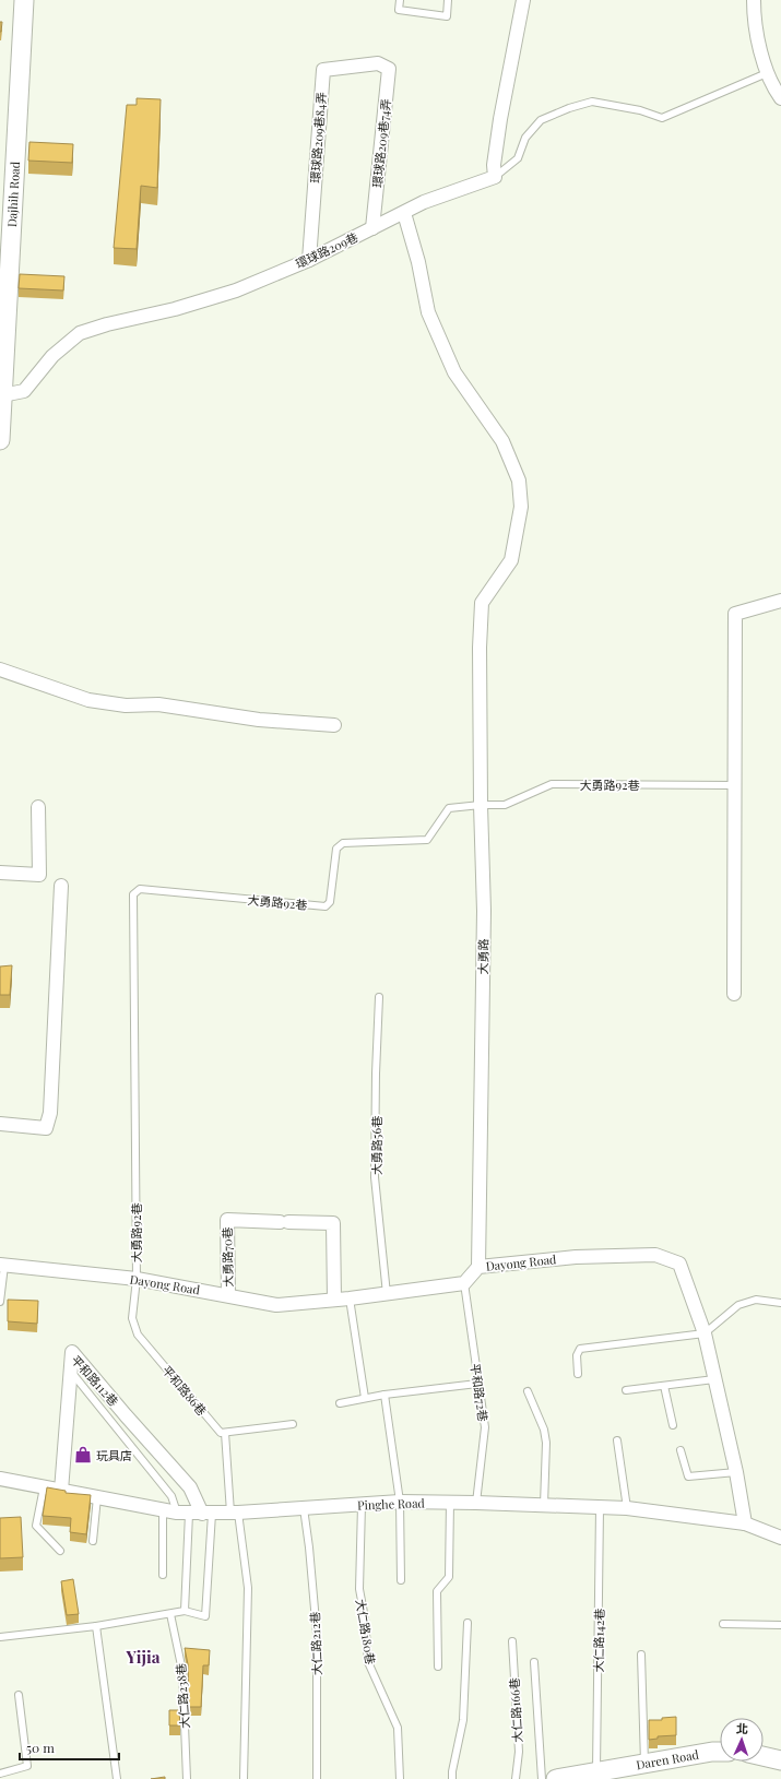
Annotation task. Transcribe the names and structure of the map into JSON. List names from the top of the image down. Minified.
{"streets":{"street":["環球路209巷84弄","環球路209巷74弄","Dajhih Road","環球路209巷","大勇路","大勇路70巷","Dayong Road","平和路112巷","Pinghe Road","Daren Road"],"lane":["大勇路92巷","大勇路56巷","平和路86巷","平和路72巷","大仁路180巷","大仁路142巷","大仁路212巷","大仁路238巷","大仁路166巷"]},"crossings":[["環球路209巷84弄","環球路209巷74弄"],["環球路209巷84弄","環球路209巷"],["環球路209巷74弄","環球路209巷"],["Dajhih Road","環球路209巷"],["環球路209巷","大勇路"],["大勇路92巷","大勇路"],["大勇路92巷","Dayong Road"],["大勇路92巷","平和路86巷"],["大勇路","Dayong Road"],["大勇路56巷","Dayong Road"],["大勇路70巷","Dayong Road"],["Dayong Road","平和路86巷"],["Dayong Road","平和路72巷"],["Dayong Road","Pinghe Road"],["平和路112巷","Pinghe Road"],["平和路72巷","Pinghe Road"],["Pinghe Road","大仁路180巷"],["Pinghe Road","大仁路142巷"],["Pinghe Road","大仁路212巷"],["大仁路142巷","Daren Road"]],"districts":["Yijia"],"places":{"shop":["玩具店"]},"scale_bar":"50 m","north":"top"}
